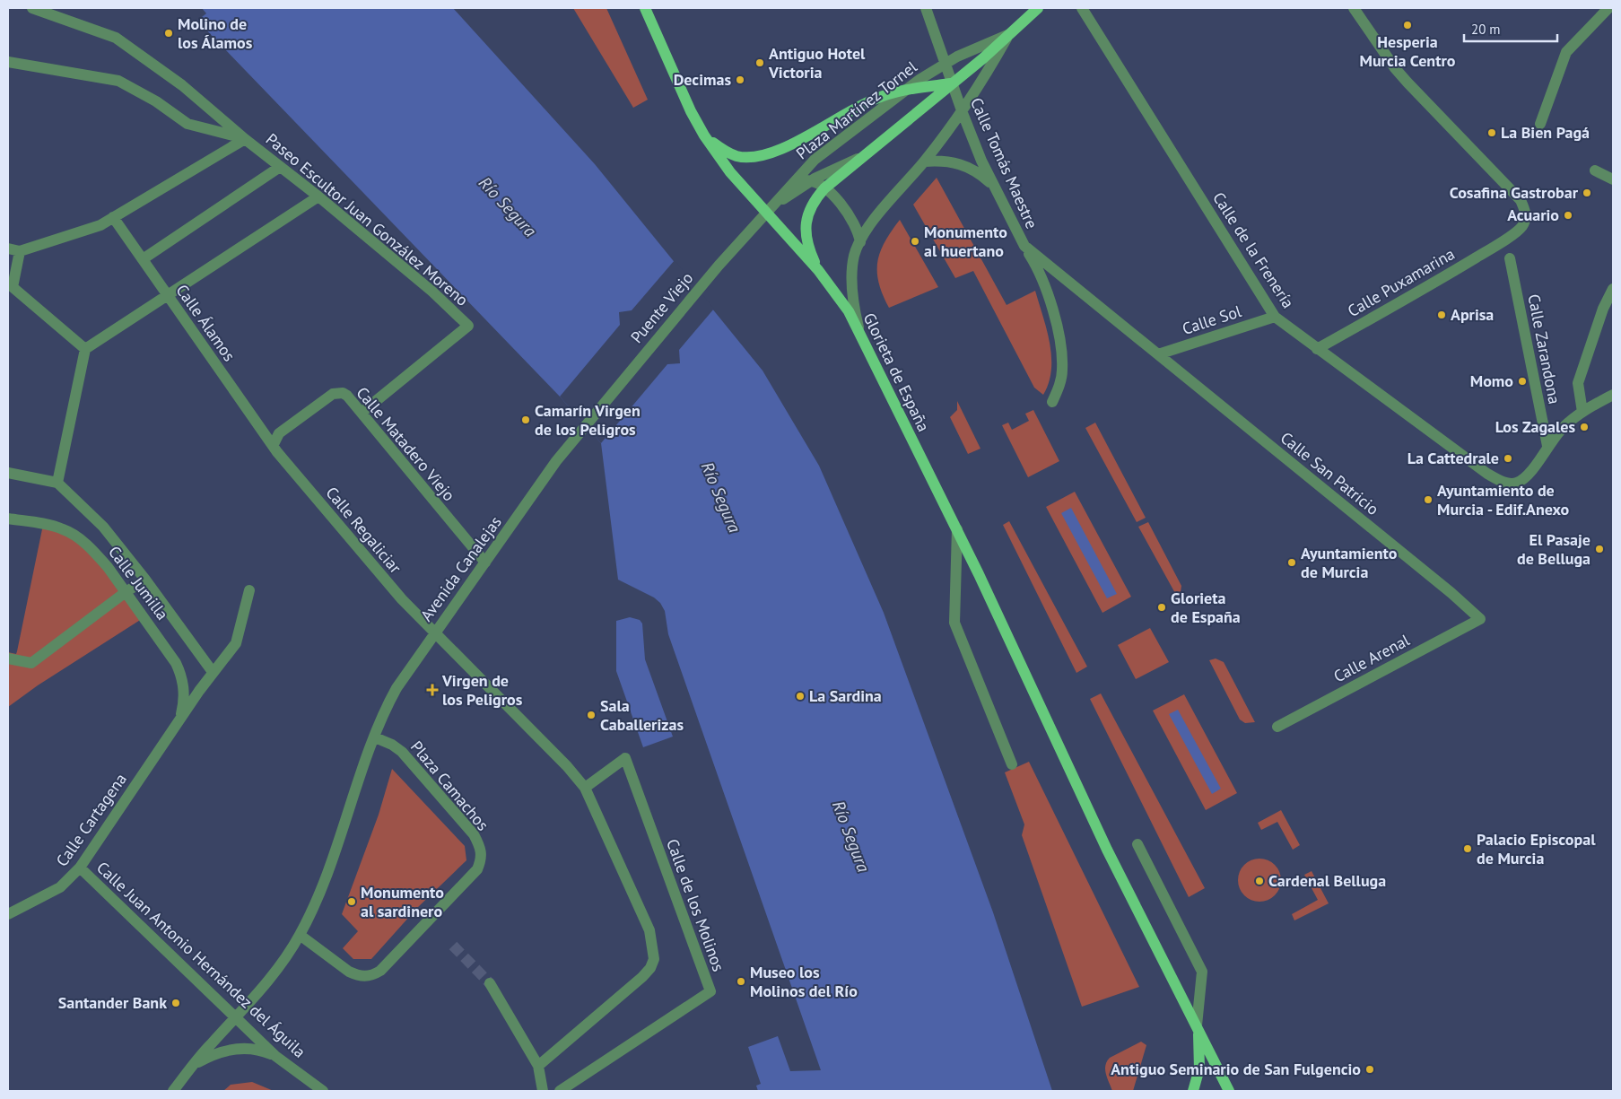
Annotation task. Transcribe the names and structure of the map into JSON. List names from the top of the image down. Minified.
{"streets":{"main road":["Plaza Martínez Tornel","Glorieta de España"],"street":["Calle Tomás Maestre","Paseo Escultor Juan González Moreno","Calle de la Frenería","Calle Puxamarina","Puente Viejo","Calle Sol","Calle Álamos","Calle Zarandona","Calle Matadero Viejo","Calle San Patricio","Calle Regaliciar","Avenida Canalejas","Calle Jumilla","Calle Arenal","Plaza Camachos","Calle Cartagena","Calle de los Molinos","Calle Juan Antonio Hernández del Águila"]},"crossings":[["Plaza Martínez Tornel","Calle Tomás Maestre"],["Plaza Martínez Tornel","Puente Viejo"],["Plaza Martínez Tornel","Glorieta de España"],["Calle Tomás Maestre","Calle Sol"],["Calle Tomás Maestre","Calle San Patricio"],["Paseo Escultor Juan González Moreno","Calle Matadero Viejo"],["Calle de la Frenería","Calle Puxamarina"],["Calle de la Frenería","Calle Sol"],["Calle de la Frenería","Calle Zarandona"],["Puente Viejo","Avenida Canalejas"],["Calle Sol","Calle San Patricio"],["Calle Álamos","Calle Matadero Viejo"],["Calle Álamos","Calle Regaliciar"],["Calle Matadero Viejo","Calle Regaliciar"],["Calle Matadero Viejo","Avenida Canalejas"],["Calle San Patricio","Calle Arenal"],["Calle Regaliciar","Avenida Canalejas"],["Avenida Canalejas","Plaza Camachos"],["Calle Jumilla","Calle Cartagena"],["Calle Cartagena","Calle Juan Antonio Hernández del Águila"]],"water":["Río Segura"],"places":{"other":["Hesperia Murcia Centro","Molino de los Álamos","Antiguo Hotel Victoria","Decimas","La Bien Pagá","Cosafina Gastrobar","Acuario","Monumento al huertano","Aprisa","Momo","Camarín Virgen de los Peligros","Los Zagales","La Cattedrale","Ayuntamiento de Murcia - Edif.Anexo","El Pasaje de Belluga","Ayuntamiento de Murcia","Glorieta de España","La Sardina","Sala Caballerizas","Palacio Episcopal de Murcia","Cardenal Belluga","Monumento al sardinero","Museo los Molinos del Río","Santander Bank","Antiguo Seminario de San Fulgencio"],"health":["Virgen de los Peligros"]},"scale_bar":"20 m"}
